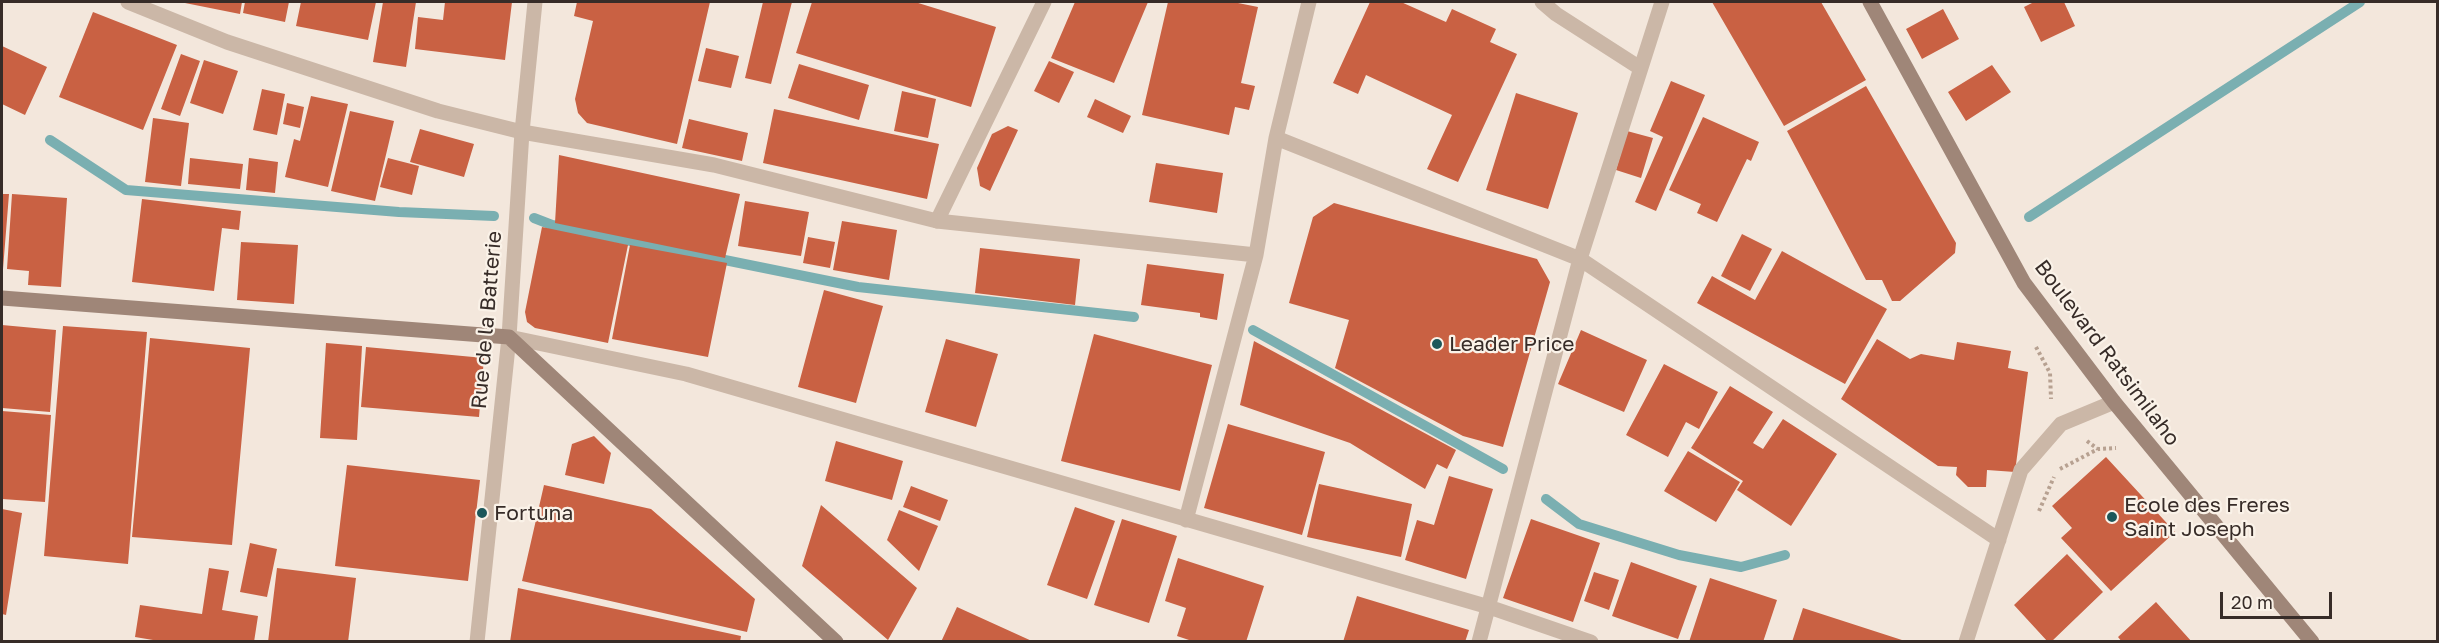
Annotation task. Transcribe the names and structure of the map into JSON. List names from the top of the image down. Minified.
{"streets":{"street":["Rue de la Batterie","Boulevard Ratsimilaho"]},"places":["Leader Price","Fortuna","Ecole des Freres Saint Joseph"],"scale_bar":"20 m"}
